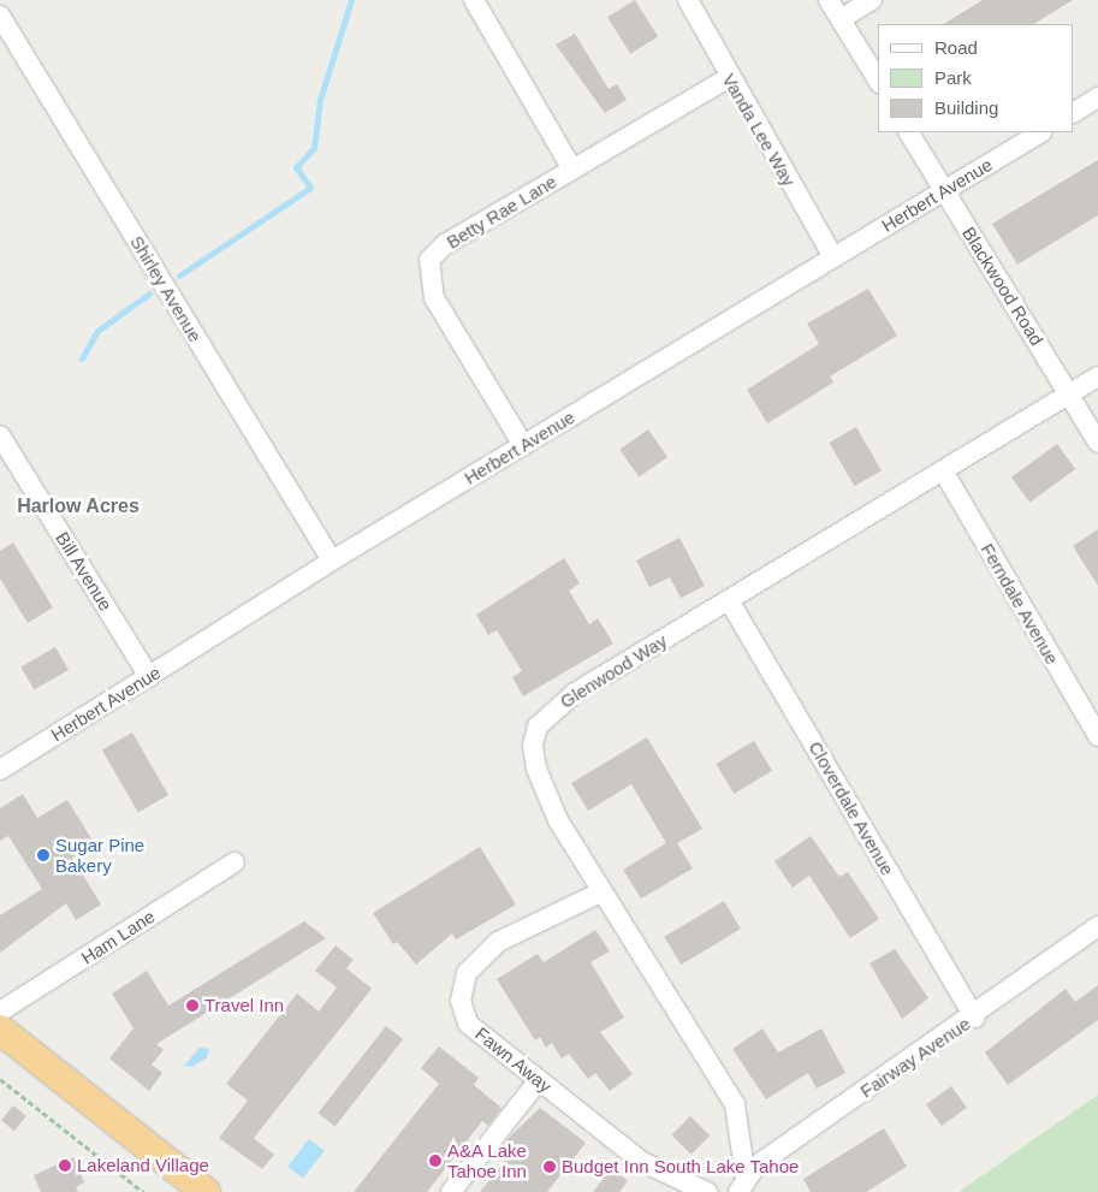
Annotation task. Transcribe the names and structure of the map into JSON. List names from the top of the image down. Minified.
{"streets":{"street":["Vanda Lee Way","Herbert Avenue","Betty Rae Lane","Blackwood Road","Shirley Avenue","Bill Avenue","Ferndale Avenue","Glenwood Way","Cloverdale Avenue","Ham Lane","Fairway Avenue","Fawn Away"]},"crossings":[["Vanda Lee Way","Herbert Avenue"],["Vanda Lee Way","Betty Rae Lane"],["Herbert Avenue","Betty Rae Lane"],["Herbert Avenue","Blackwood Road"],["Herbert Avenue","Shirley Avenue"],["Herbert Avenue","Bill Avenue"],["Blackwood Road","Glenwood Way"],["Ferndale Avenue","Glenwood Way"],["Glenwood Way","Cloverdale Avenue"],["Glenwood Way","Fairway Avenue"],["Glenwood Way","Fawn Away"],["Cloverdale Avenue","Fairway Avenue"]],"districts":["Harlow Acres"],"places":["Sugar Pine Bakery","Travel Inn","A&A Lake Tahoe Inn","Lakeland Village","Budget Inn South Lake Tahoe"],"legend":["Road","Park","Building"]}
